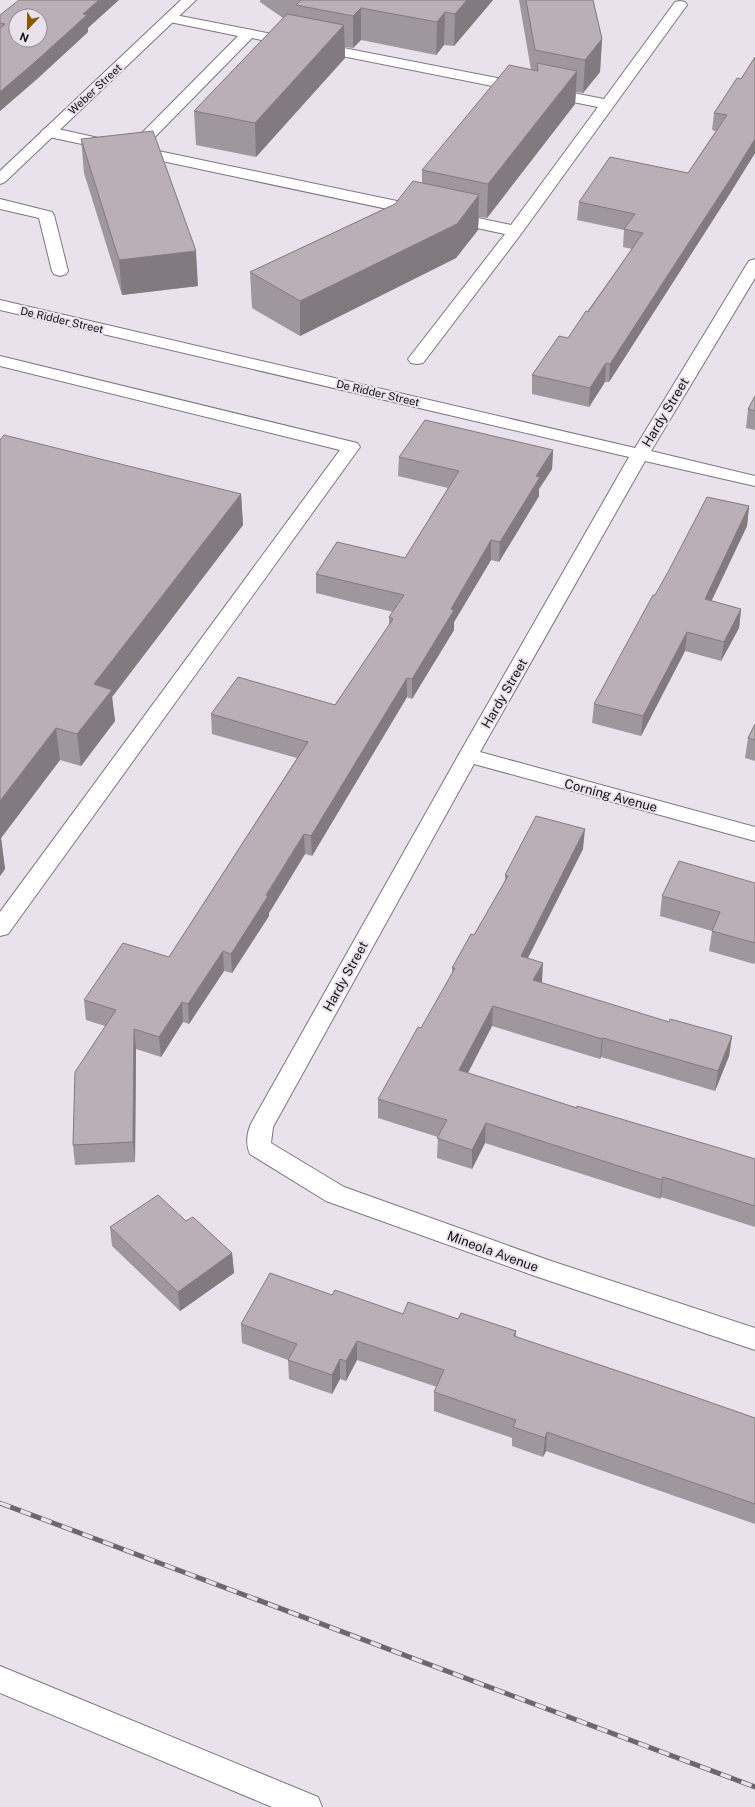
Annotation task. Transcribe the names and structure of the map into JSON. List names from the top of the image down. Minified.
{"streets":{"street":["Weber Street","De Ridder Street","Hardy Street","Corning Avenue","Mineola Avenue"]},"crossings":[["De Ridder Street","Hardy Street"],["Hardy Street","Corning Avenue"],["Hardy Street","Mineola Avenue"]],"north":"bottom"}
